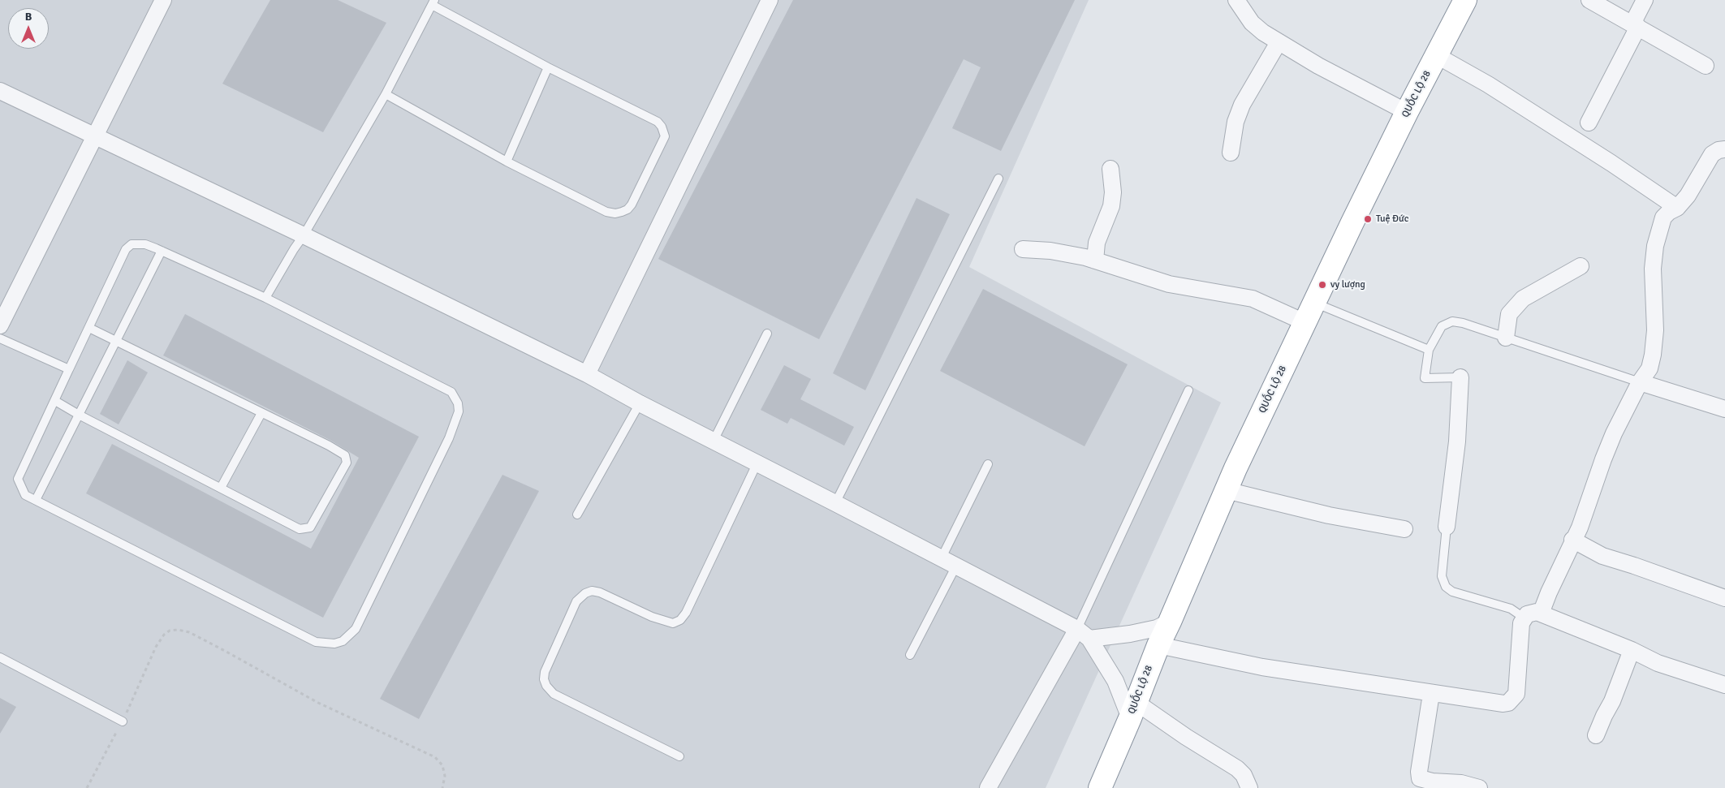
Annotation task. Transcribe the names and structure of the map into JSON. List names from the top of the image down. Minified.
{"streets":{"highway":["QUỐC LỘ 28"]},"places":["Tuệ Đức","vy lượng"],"north":"top"}
